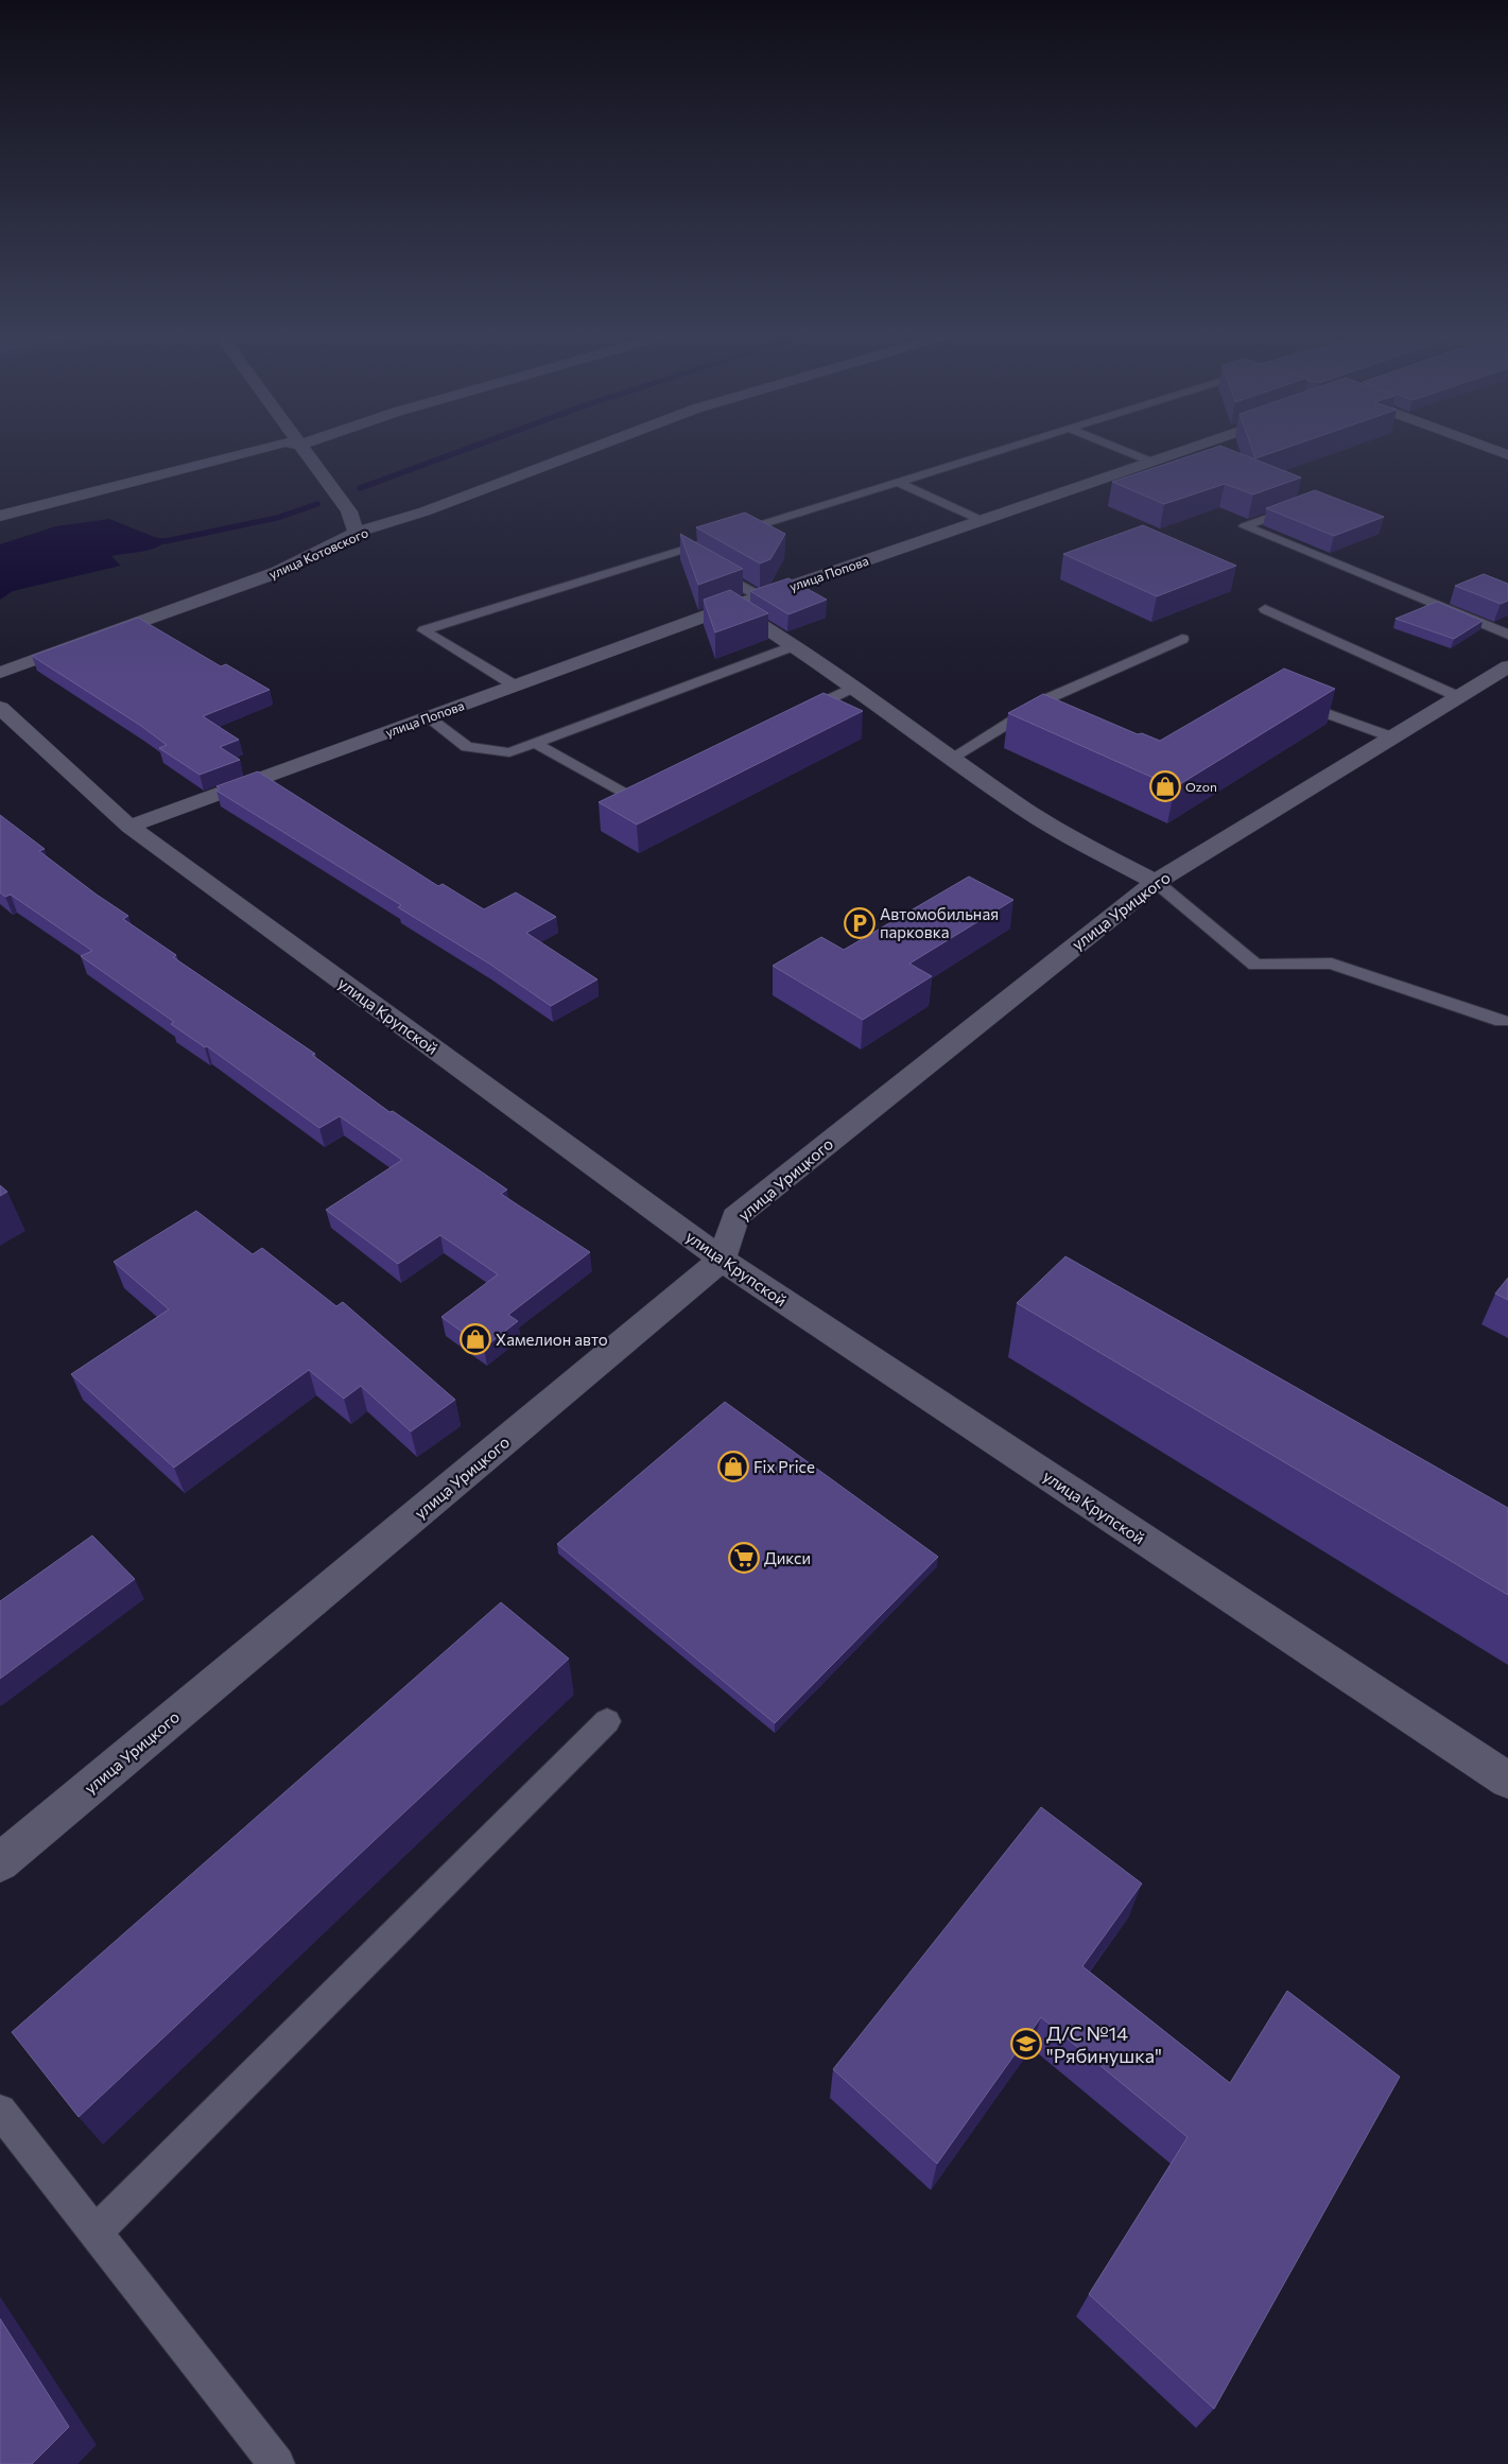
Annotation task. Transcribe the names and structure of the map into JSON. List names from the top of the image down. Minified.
{"streets":{"street":["улица Котовского","улица Попова","улица Урицкого","улица Крупской"]},"crossings":[["улица Попова","улица Крупской"],["улица Урицкого","улица Крупской"]],"places":{"shop":["Ozon","Хамелион авто","Fix Price"],"parking":["Автомобильная парковка"],"supermarket":["Дикси"],"school or university":["Д/С №14 \"Рябинушка\""]}}
